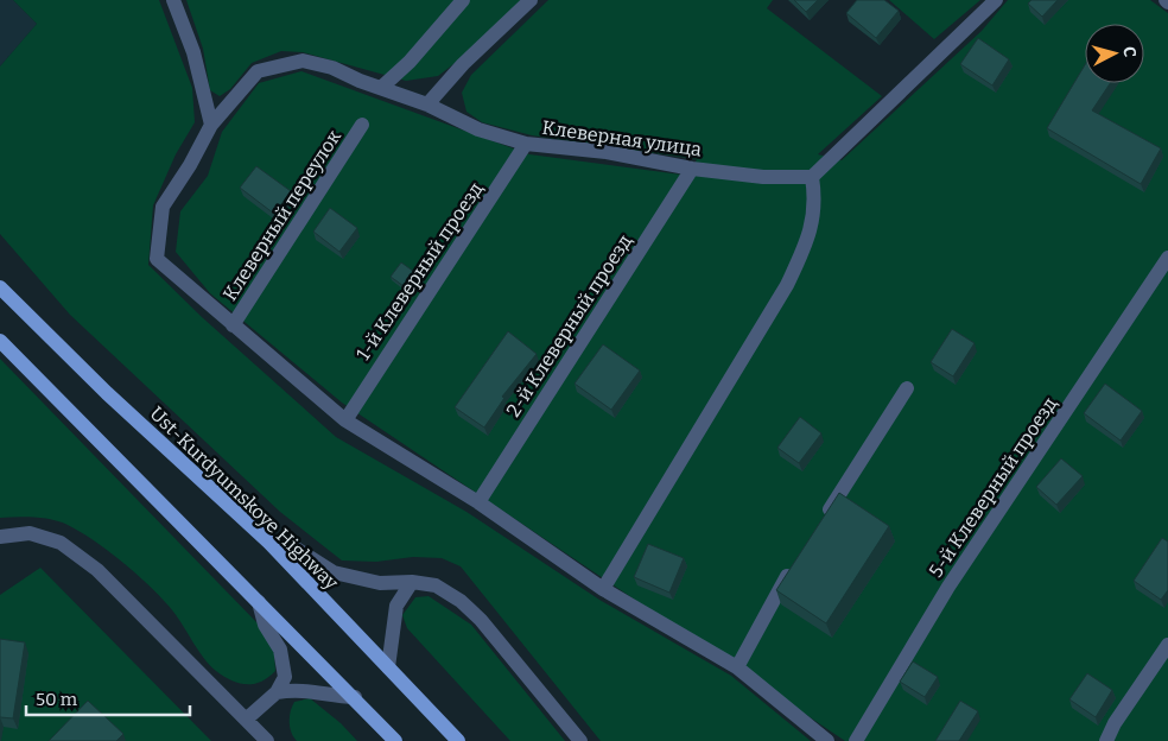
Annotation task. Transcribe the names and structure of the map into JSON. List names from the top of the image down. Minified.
{"streets":{"main road":["Ust-Kurdyumskoye Highway"],"street":["Клеверная улица","Клеверный переулок","1-й Клеверный проезд","2-й Клеверный проезд","5-й Клеверный проезд"]},"crossings":[["Клеверная улица","Клеверный переулок"],["Клеверная улица","1-й Клеверный проезд"],["Клеверная улица","2-й Клеверный проезд"]],"scale_bar":"50 m","north":"right"}
